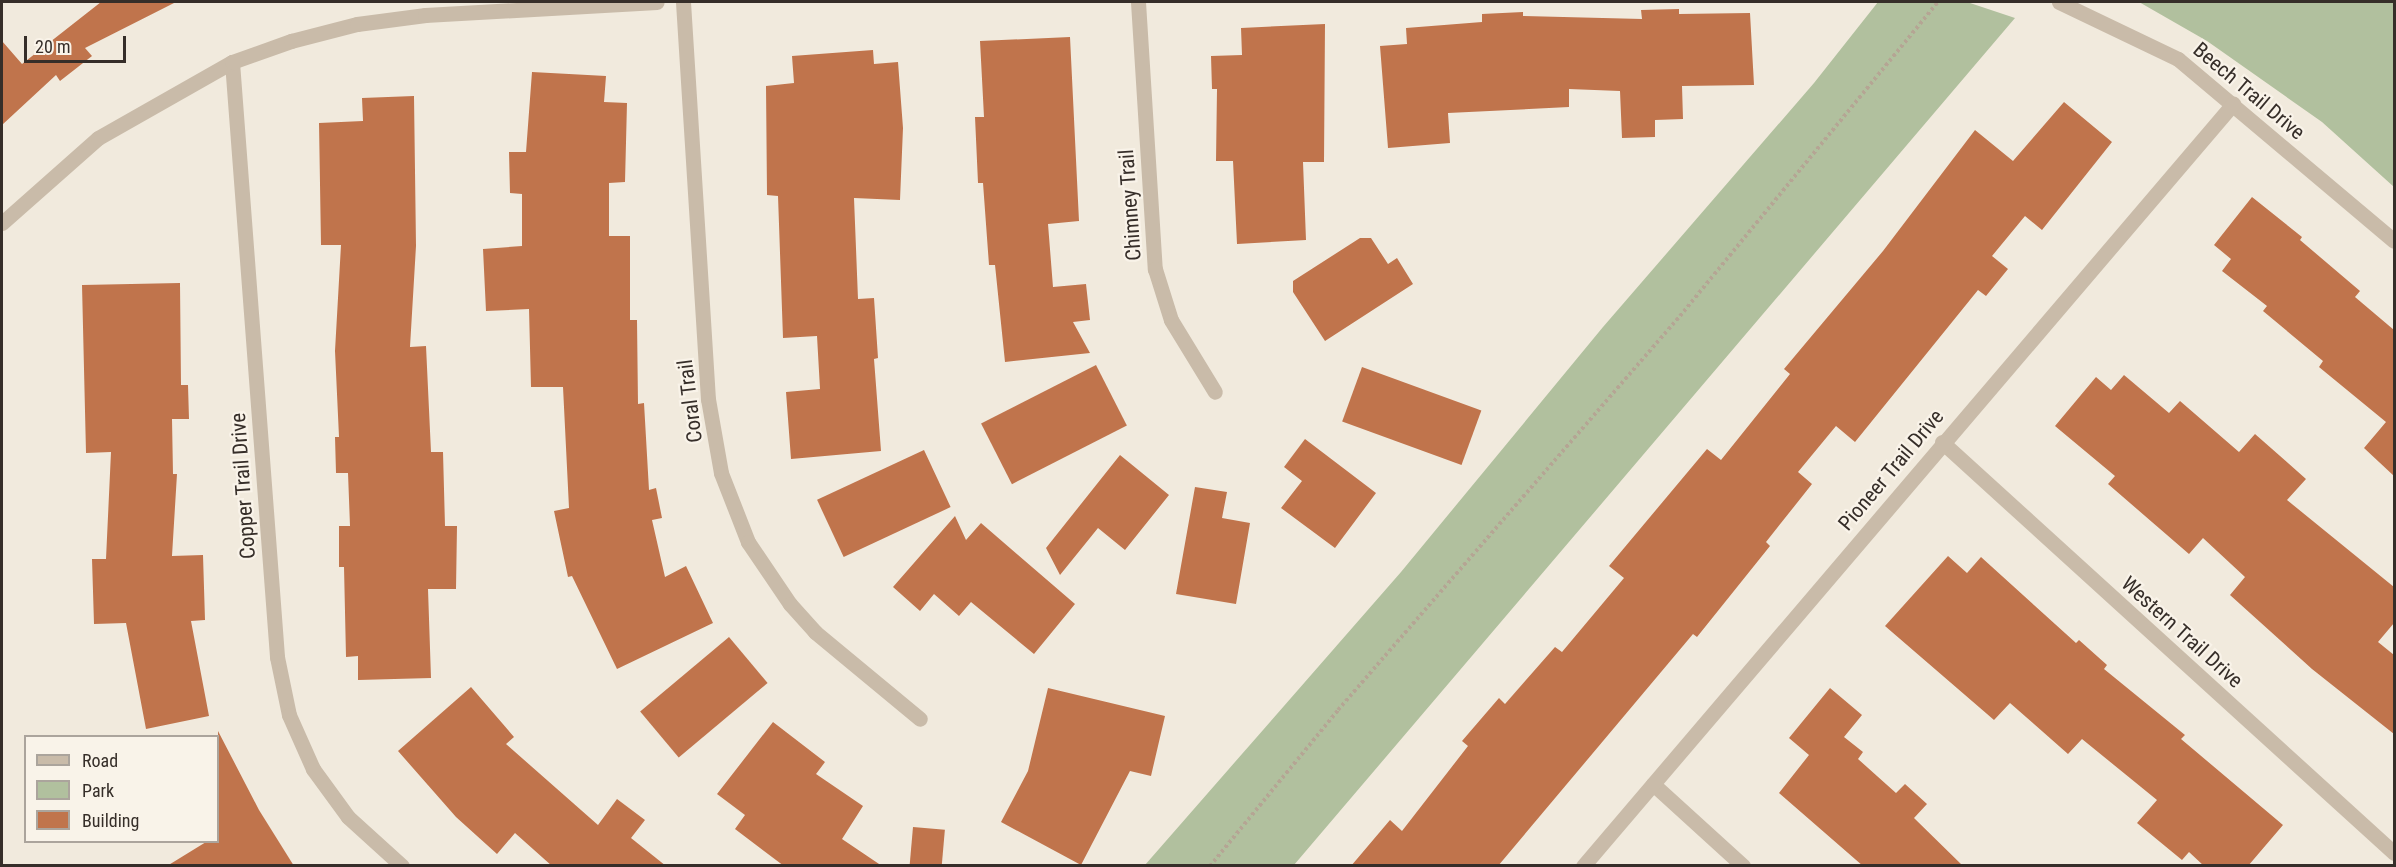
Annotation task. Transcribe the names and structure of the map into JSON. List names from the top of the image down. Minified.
{"streets":{"street":["Beech Trail Drive","Chimney Trail","Coral Trail","Pioneer Trail Drive","Copper Trail Drive","Western Trail Drive"]},"crossings":[["Beech Trail Drive","Pioneer Trail Drive"],["Pioneer Trail Drive","Western Trail Drive"]],"legend":["Road","Park","Building"],"scale_bar":"20 m"}
